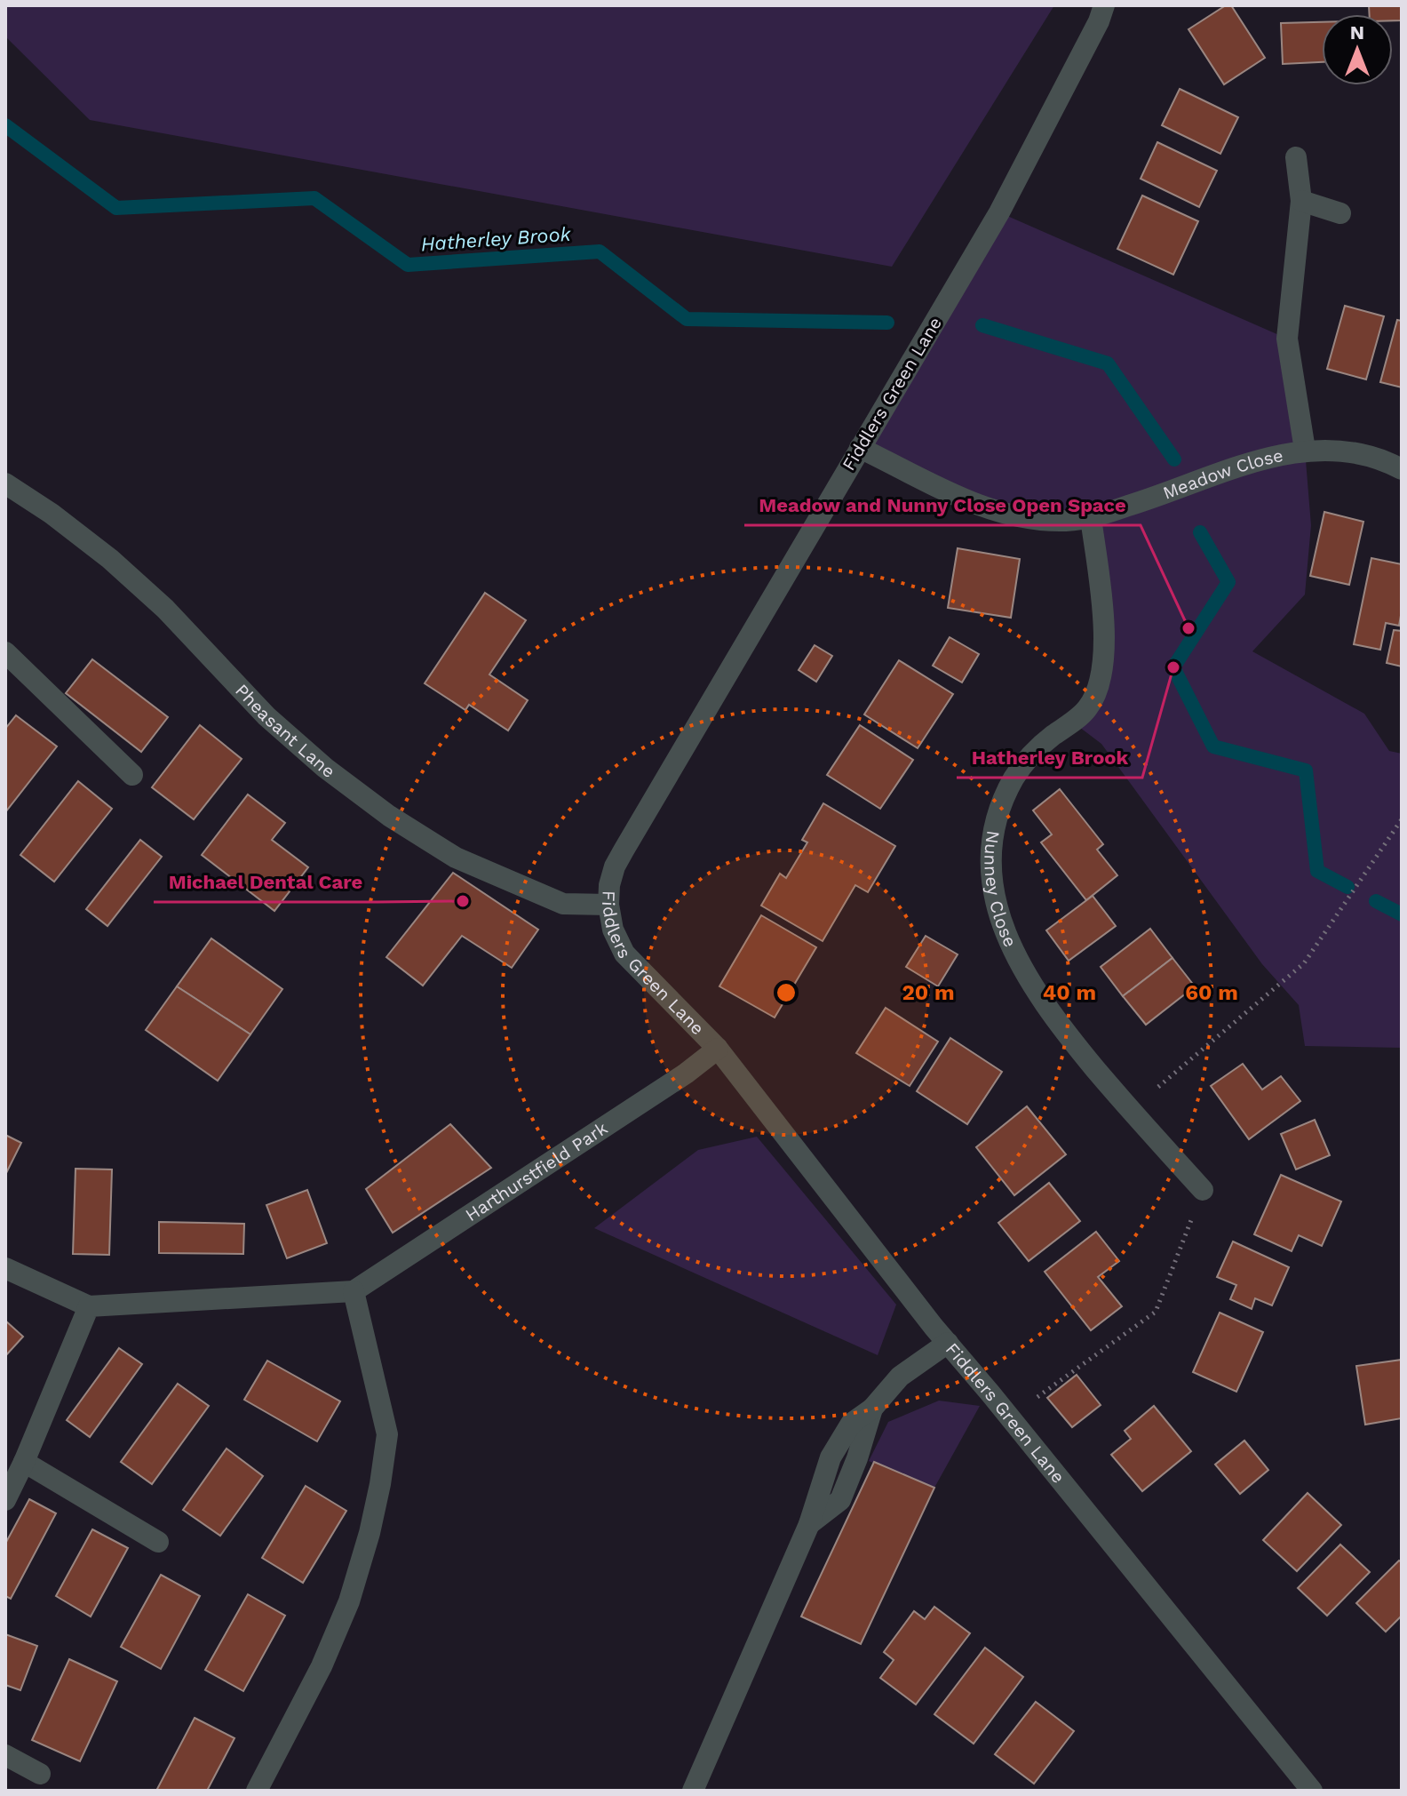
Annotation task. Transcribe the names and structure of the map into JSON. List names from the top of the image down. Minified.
{"streets":{"street":["Fiddlers Green Lane","Meadow Close","Pheasant Lane","Nunney Close","Harthurstfield Park"]},"crossings":[["Fiddlers Green Lane","Meadow Close"],["Fiddlers Green Lane","Pheasant Lane"],["Fiddlers Green Lane","Harthurstfield Park"],["Meadow Close","Nunney Close"]],"water":["Hatherley Brook"],"places":["Meadow and Nunny Close Open Space","Hatherley Brook","Michael Dental Care"],"north":"top","rings":["20 m","40 m","60 m"]}
